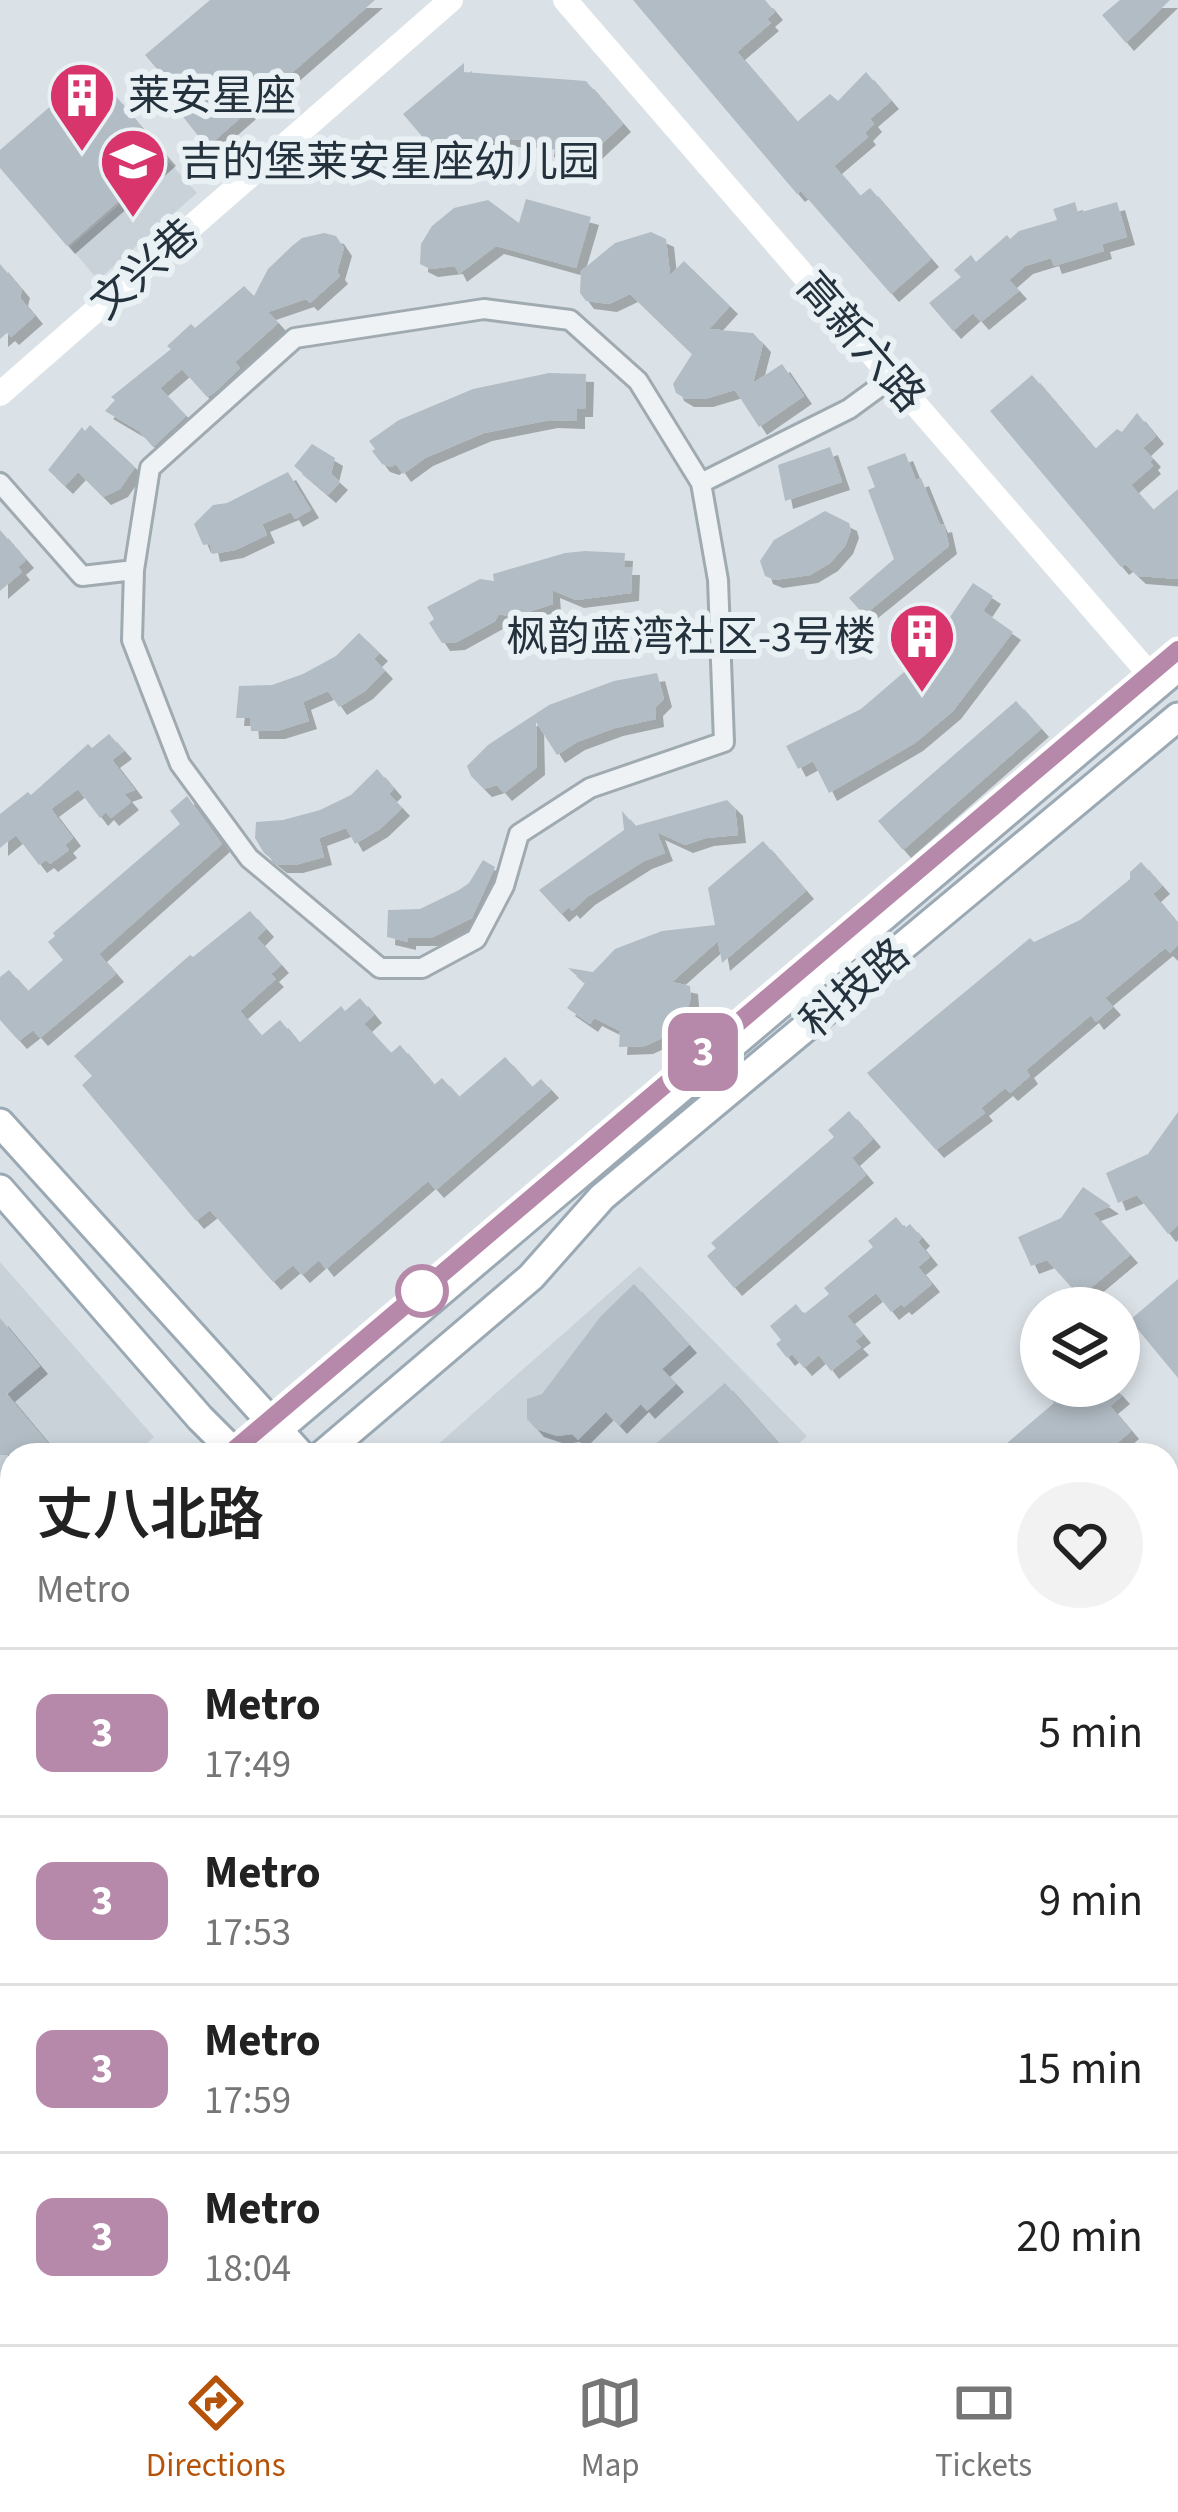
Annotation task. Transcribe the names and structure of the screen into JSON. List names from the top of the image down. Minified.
{"streets":{"main road":["科技路"],"street":["文兴巷","高新六路"]},"crossings":[["高新六路","科技路"]],"places":{"building":["莱安星座","枫韵蓝湾社区-3号楼"],"school or university":["吉的堡莱安星座幼儿园"]},"lines":["metro line 3"],"page":{"on_map":"3","heading":["丈八北路","Metro"],"list":[{"mark":"3","name":"Metro","note":"17:49","value":"5 min"},{"mark":"3","name":"Metro","note":"17:53","value":"9 min"},{"mark":"3","name":"Metro","note":"17:59","value":"15 min"},{"mark":"3","name":"Metro","note":"18:04","value":"20 min"}],"tabs":["Directions","Map","Tickets"]}}
